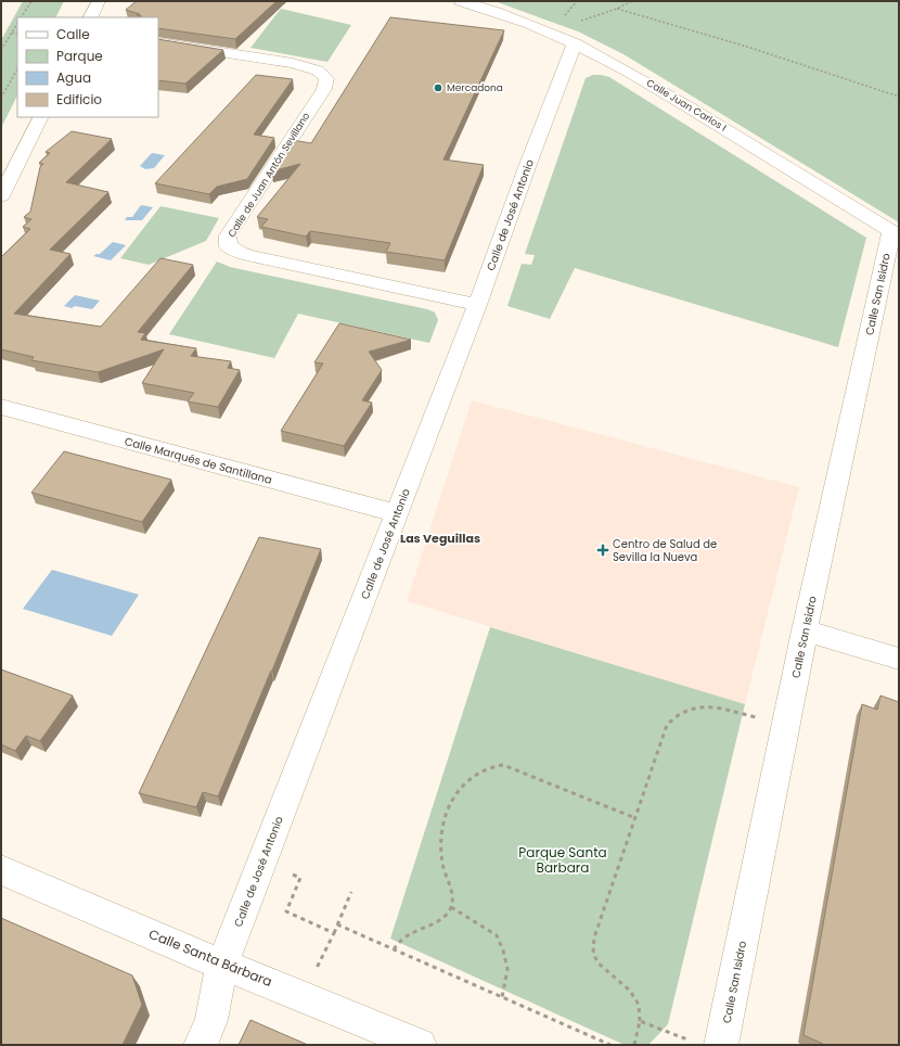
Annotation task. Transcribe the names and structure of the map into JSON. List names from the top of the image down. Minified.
{"streets":{"street":["Calle Juan Carlos I","Calle de Juan Antón Sevillano","Calle de José Antonio","Calle San Isidro","Calle Marqués de Santillana","Calle Santa Bárbara"]},"crossings":[["Calle Juan Carlos I","Calle de José Antonio"],["Calle Juan Carlos I","Calle San Isidro"],["Calle de Juan Antón Sevillano","Calle de José Antonio"],["Calle de José Antonio","Calle Marqués de Santillana"],["Calle de José Antonio","Calle Santa Bárbara"]],"districts":["Las Veguillas"],"parks":["Parque Santa Barbara"],"places":{"other":["Mercadona"],"health":["Centro de Salud de Sevilla la Nueva"]},"legend":["Calle","Parque","Agua","Edificio"]}
